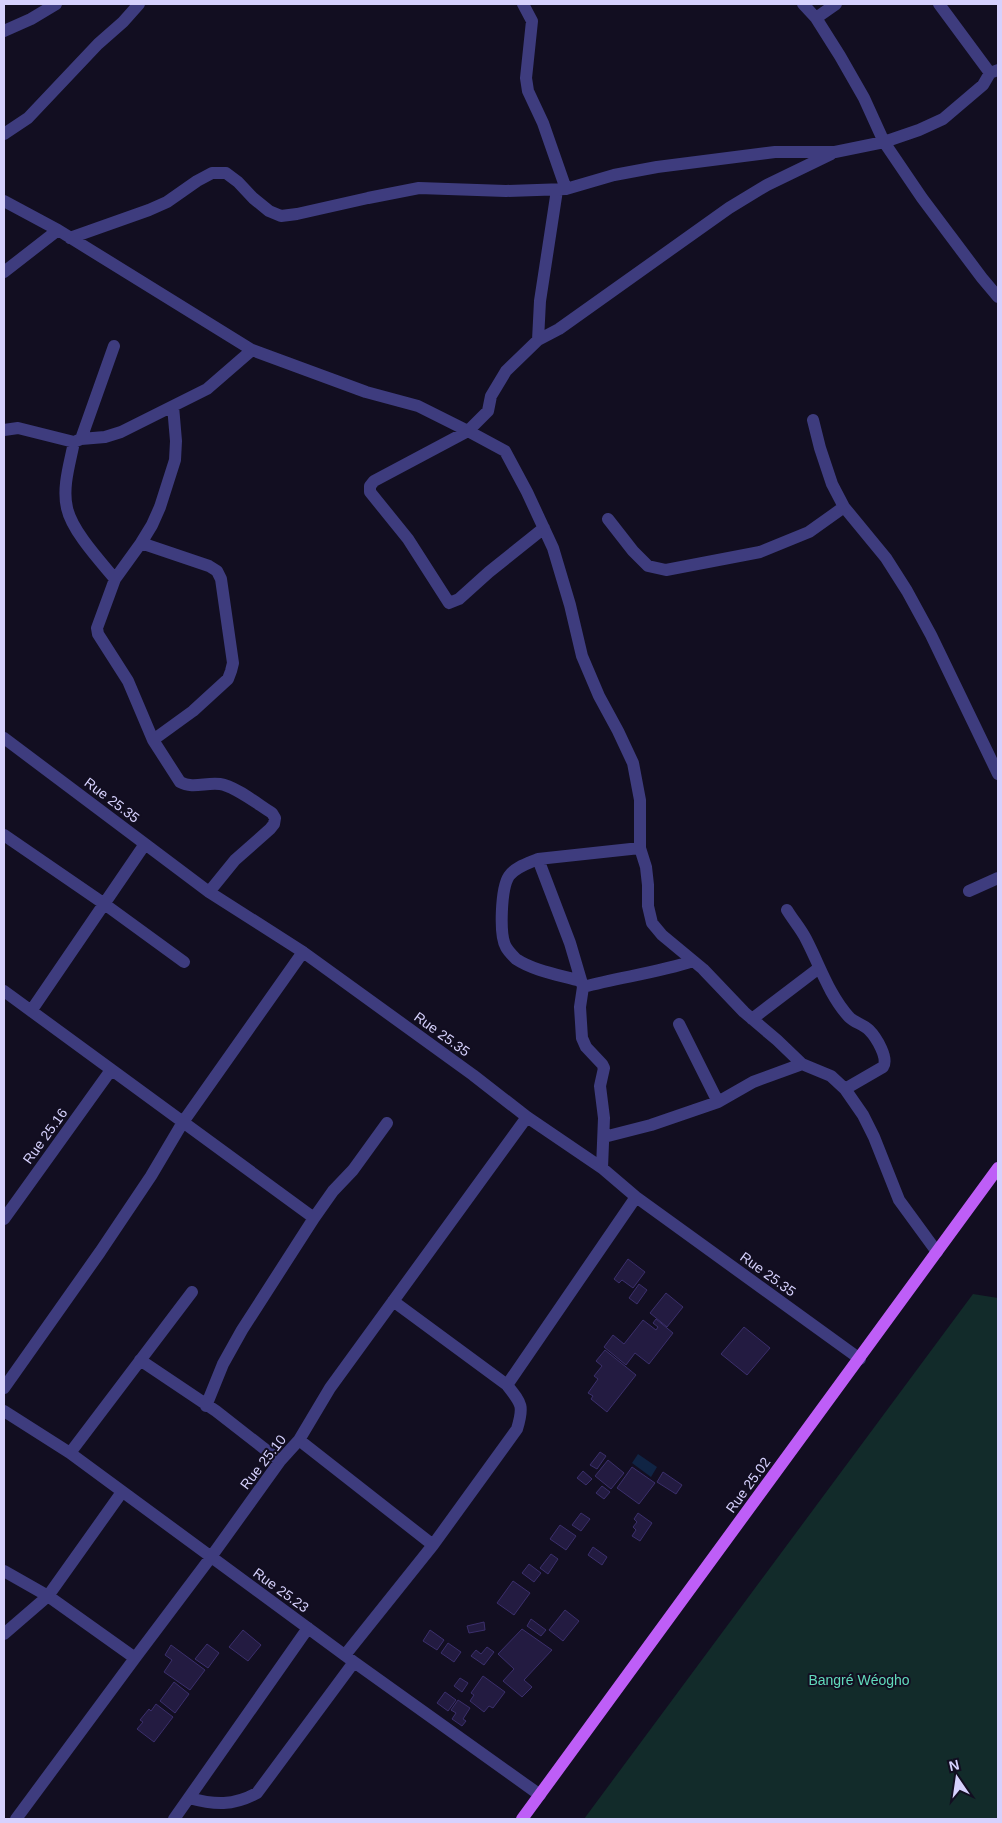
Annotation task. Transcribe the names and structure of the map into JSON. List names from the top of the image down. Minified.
{"streets":{"main road":["Rue 25.02"],"street":["Rue 25.35","Rue 25.16","Rue 25.10","Rue 25.23"]},"crossings":[["Rue 25.35","Rue 25.10"],["Rue 25.35","Rue 25.02"],["Rue 25.10","Rue 25.23"],["Rue 25.02","Rue 25.23"]],"parks":["Bangré Wéogho"],"north":"top"}
